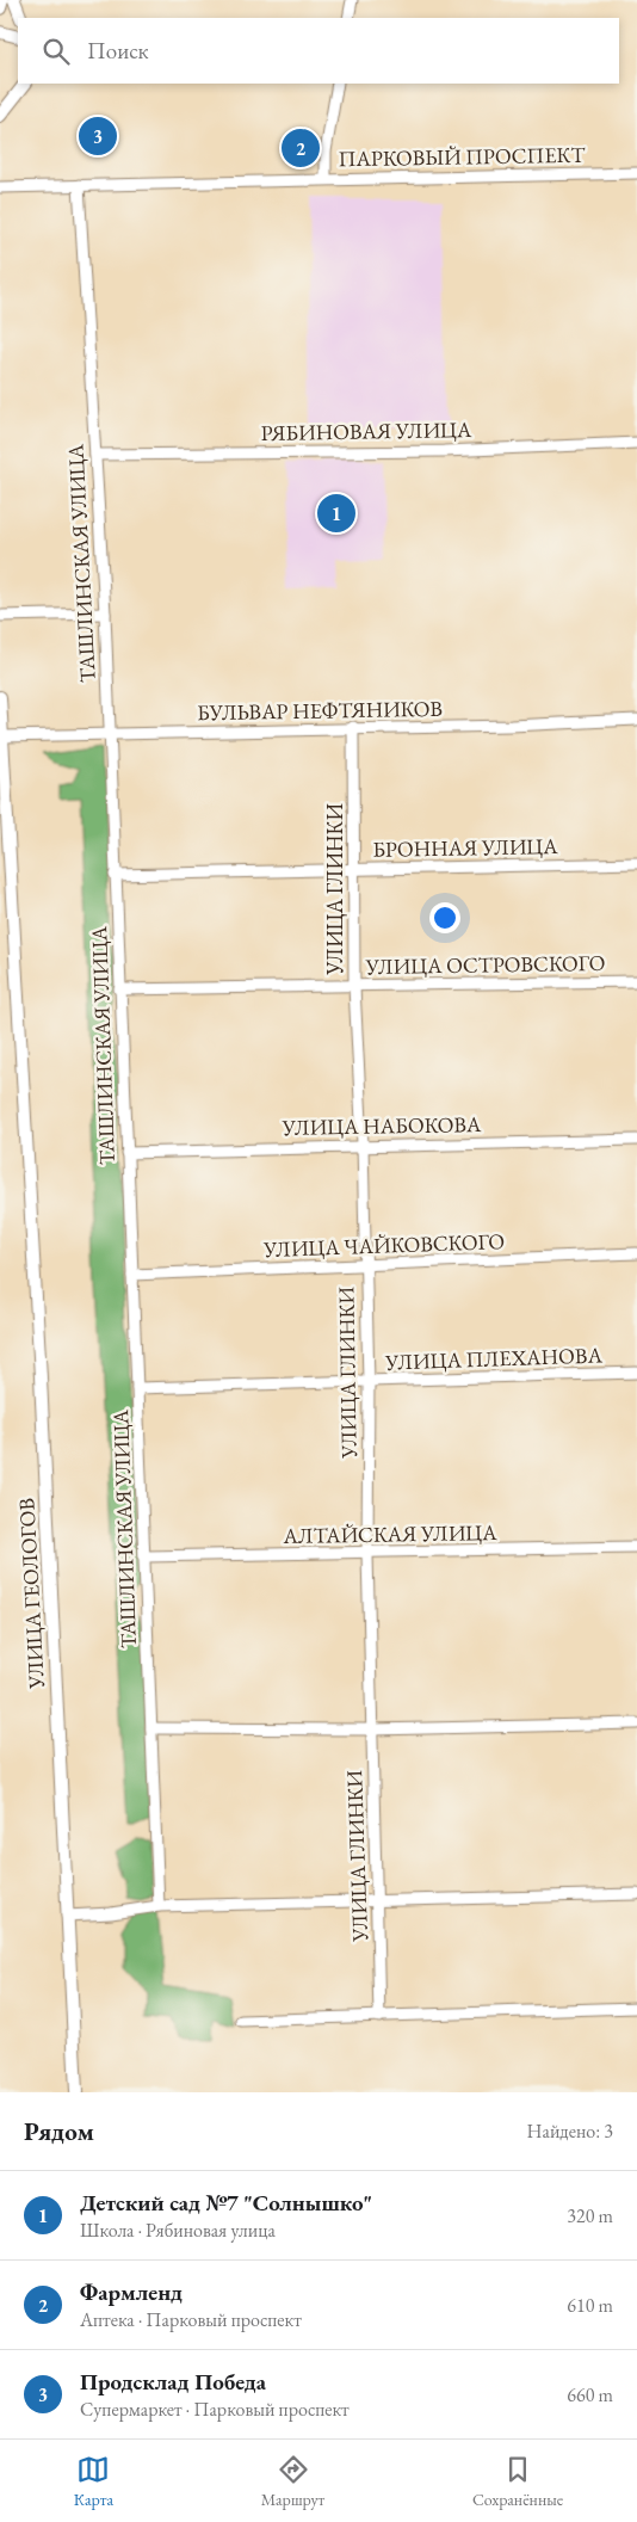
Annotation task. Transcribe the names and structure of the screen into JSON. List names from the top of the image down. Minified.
{"streets":{"main road":["УЛИЦА ГЕОЛОГОВ"],"street":["ПАРКОВЫЙ ПРОСПЕКТ","РЯБИНОВАЯ УЛИЦА","ТАШЛИНСКАЯ УЛИЦА","БУЛЬВАР НЕФТЯНИКОВ","БРОННАЯ УЛИЦА","УЛИЦА ГЛИНКИ","УЛИЦА ОСТРОВСКОГО","УЛИЦА НАБОКОВА","УЛИЦА ЧАЙКОВСКОГО","УЛИЦА ПЛЕХАНОВА","АЛТАЙСКАЯ УЛИЦА"]},"crossings":[["ПАРКОВЫЙ ПРОСПЕКТ","ТАШЛИНСКАЯ УЛИЦА"],["РЯБИНОВАЯ УЛИЦА","ТАШЛИНСКАЯ УЛИЦА"],["ТАШЛИНСКАЯ УЛИЦА","БУЛЬВАР НЕФТЯНИКОВ"],["ТАШЛИНСКАЯ УЛИЦА","БРОННАЯ УЛИЦА"],["ТАШЛИНСКАЯ УЛИЦА","УЛИЦА ОСТРОВСКОГО"],["ТАШЛИНСКАЯ УЛИЦА","УЛИЦА НАБОКОВА"],["ТАШЛИНСКАЯ УЛИЦА","УЛИЦА ЧАЙКОВСКОГО"],["ТАШЛИНСКАЯ УЛИЦА","УЛИЦА ПЛЕХАНОВА"],["ТАШЛИНСКАЯ УЛИЦА","АЛТАЙСКАЯ УЛИЦА"],["БУЛЬВАР НЕФТЯНИКОВ","УЛИЦА ГЛИНКИ"],["БУЛЬВАР НЕФТЯНИКОВ","УЛИЦА ГЕОЛОГОВ"],["БРОННАЯ УЛИЦА","УЛИЦА ГЛИНКИ"],["УЛИЦА ГЛИНКИ","УЛИЦА ОСТРОВСКОГО"],["УЛИЦА ГЛИНКИ","УЛИЦА НАБОКОВА"],["УЛИЦА ГЛИНКИ","УЛИЦА ЧАЙКОВСКОГО"],["УЛИЦА ГЛИНКИ","УЛИЦА ПЛЕХАНОВА"],["УЛИЦА ГЛИНКИ","АЛТАЙСКАЯ УЛИЦА"]],"page":{"search":"Поиск","pins":["3","2","1"],"heading":["Рядом","Найдено: 3"],"list":[{"mark":"1","name":"Детский сад №7 \"Солнышко\"","note":"Школа · Рябиновая улица","value":"320 m"},{"mark":"2","name":"Фармленд","note":"Аптека · Парковый проспект","value":"610 m"},{"mark":"3","name":"Продсклад Победа","note":"Супермаркет · Парковый проспект","value":"660 m"}],"nav":["Карта","Маршрут","Сохранённые"]}}
